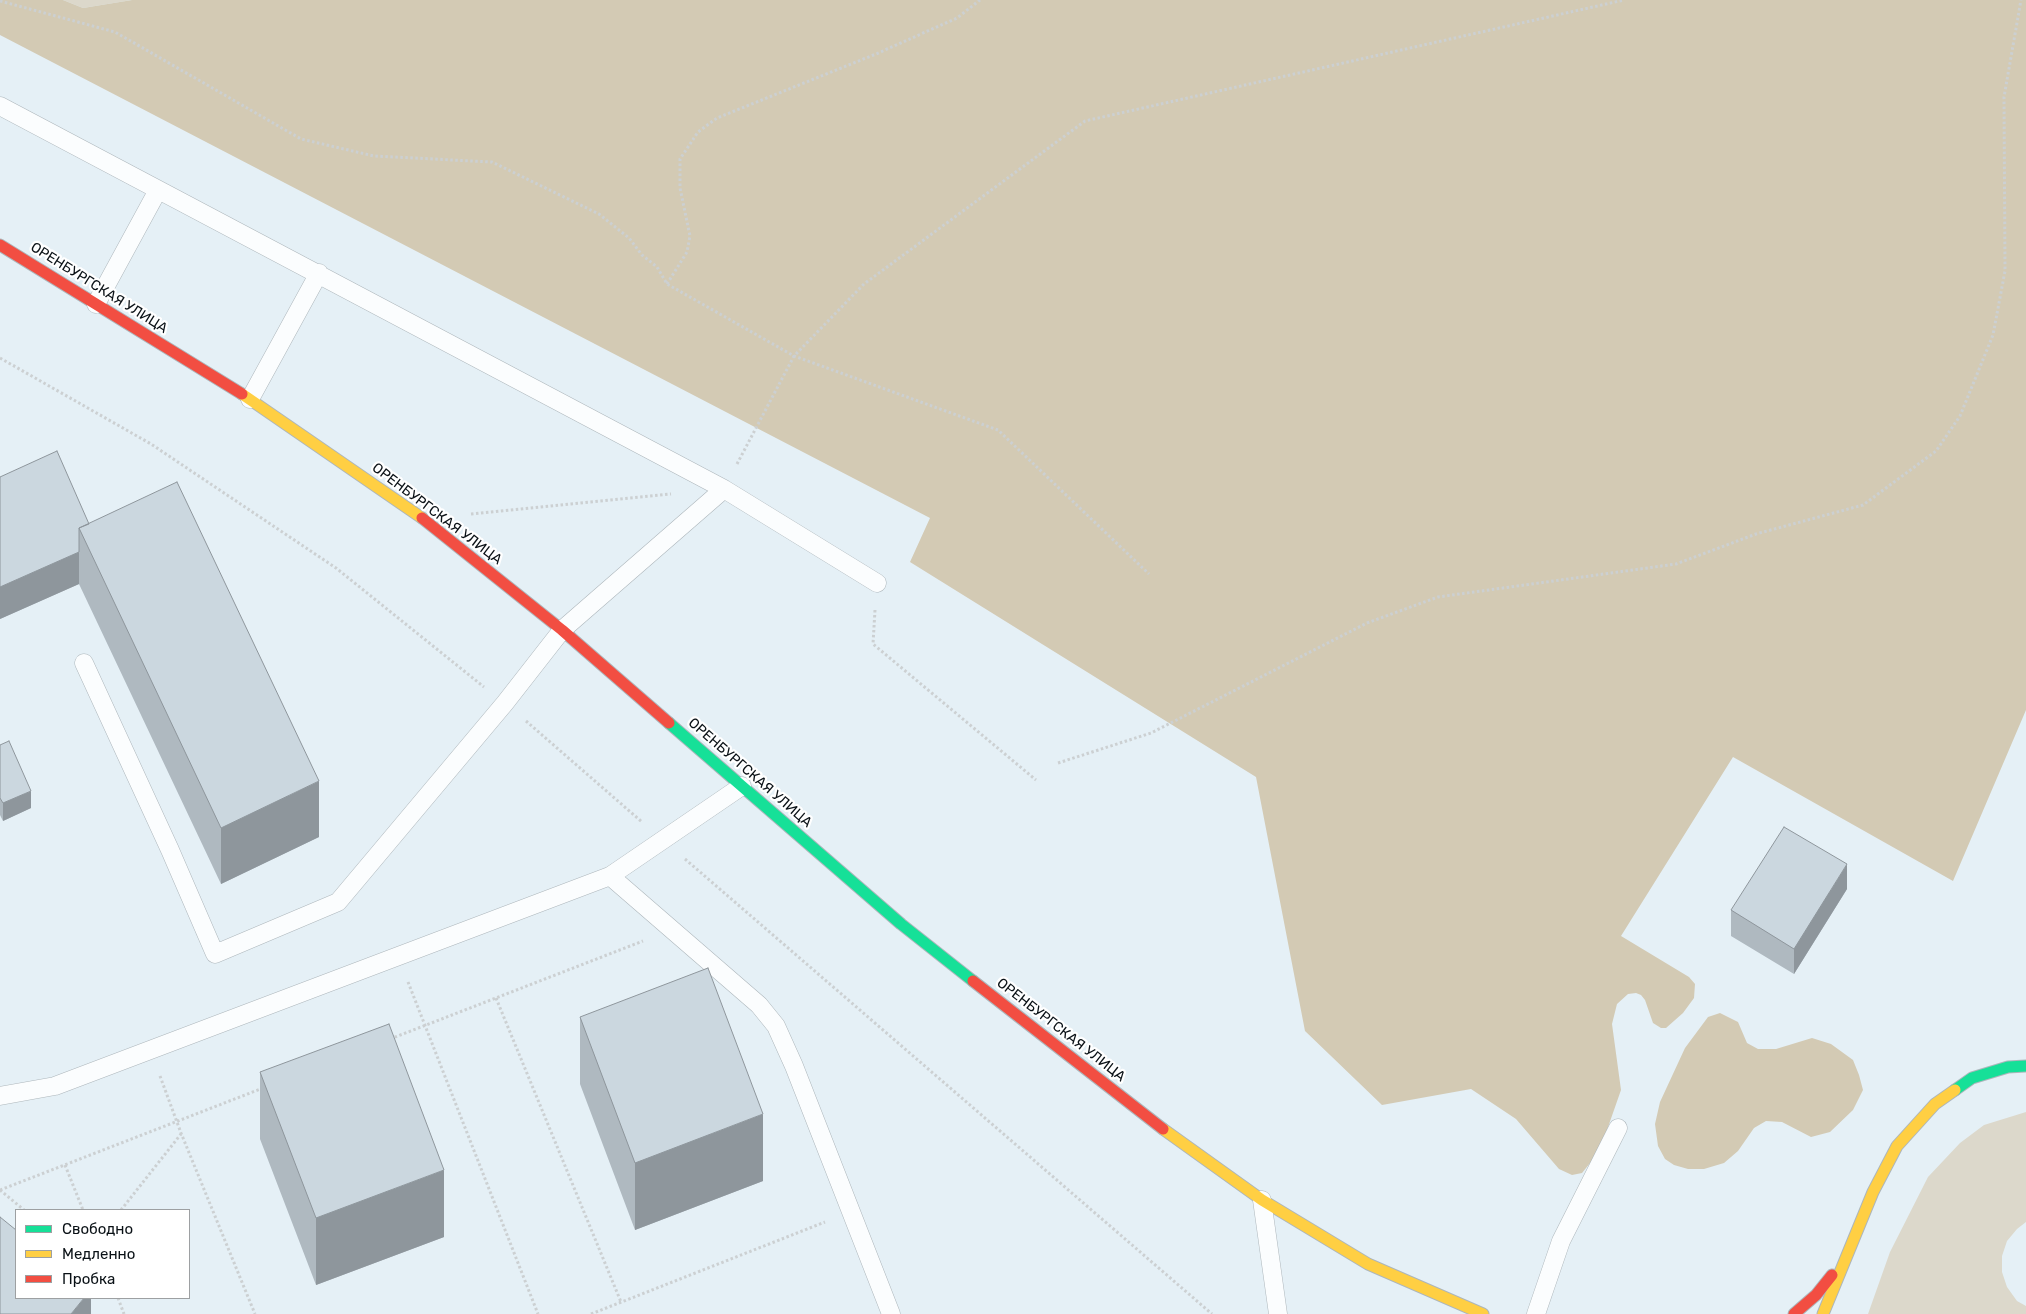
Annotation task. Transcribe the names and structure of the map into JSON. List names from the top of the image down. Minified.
{"streets":{"street":["ОРЕНБУРГСКАЯ УЛИЦА"]},"legend":["Свободно","Медленно","Пробка"]}
